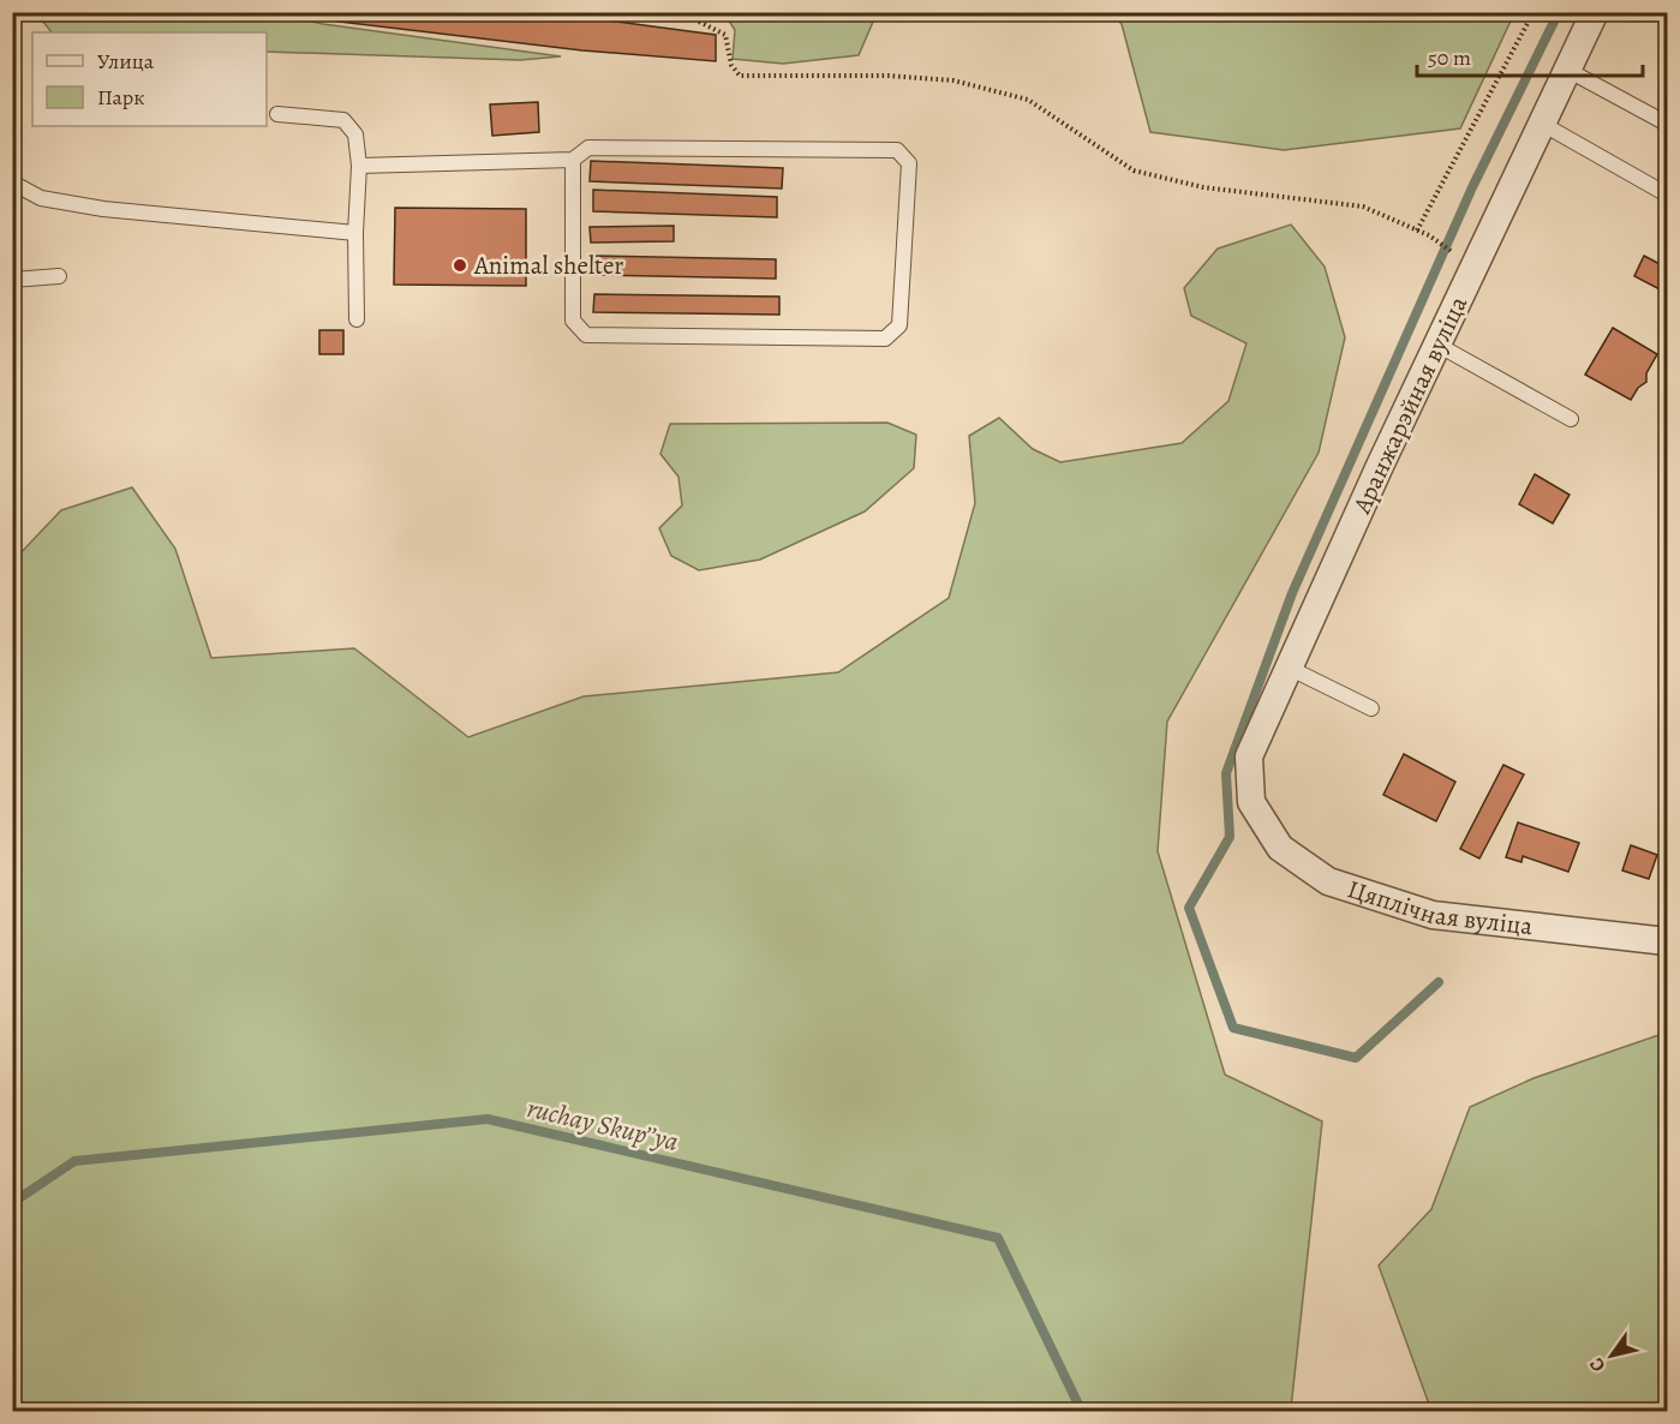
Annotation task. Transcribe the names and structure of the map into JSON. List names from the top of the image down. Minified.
{"streets":{"street":["Аранжарэйная вуліца","Цяплічная вуліца"]},"crossings":[["Аранжарэйная вуліца","Цяплічная вуліца"]],"water":["ruchay Skup’’ya"],"places":["Animal shelter"],"legend":["Улица","Парк"],"scale_bar":"50 m","north":"bottom left"}
